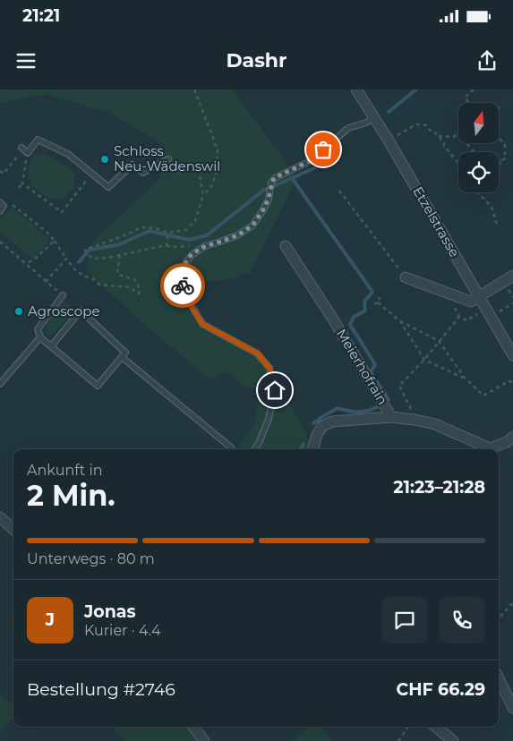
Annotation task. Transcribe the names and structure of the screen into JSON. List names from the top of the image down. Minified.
{"streets":{"street":["Etzelstrasse","Meierhofrain"]},"places":["Schloss Neu-Wädenswil","Agroscope"],"north":"top","page":{"status":"21:21","header":"Dashr","heading":["2 Min.","Ankunft in","21:23–21:28"],"panel":["Jonas","Kurier · 4.4","Bestellung #2746","CHF 66.29"],"bar":"Unterwegs · 80 m","round":"J"}}
